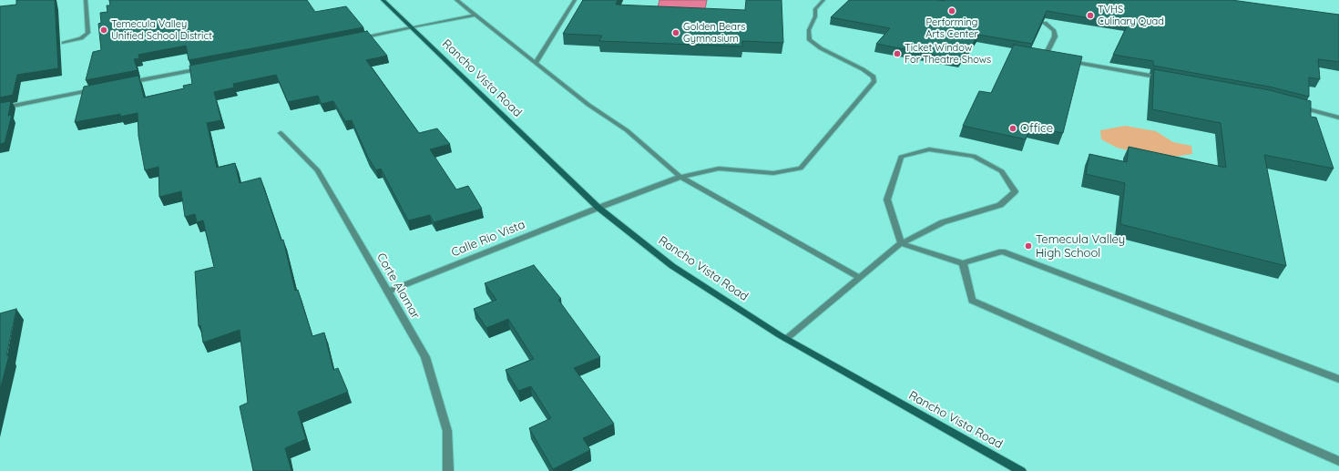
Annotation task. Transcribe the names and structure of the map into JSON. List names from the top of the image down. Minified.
{"streets":{"main road":["Rancho Vista Road"],"street":["Calle Rio Vista","Corte Alamar"]},"crossings":[["Rancho Vista Road","Calle Rio Vista"],["Calle Rio Vista","Corte Alamar"]],"places":["Performing Arts Center","TVHS Culinary Quad","Temecula Valley Unified School District","Golden Bears Gymnasium","Ticket Window For Theatre Shows","Office","Temecula Valley High School"]}
